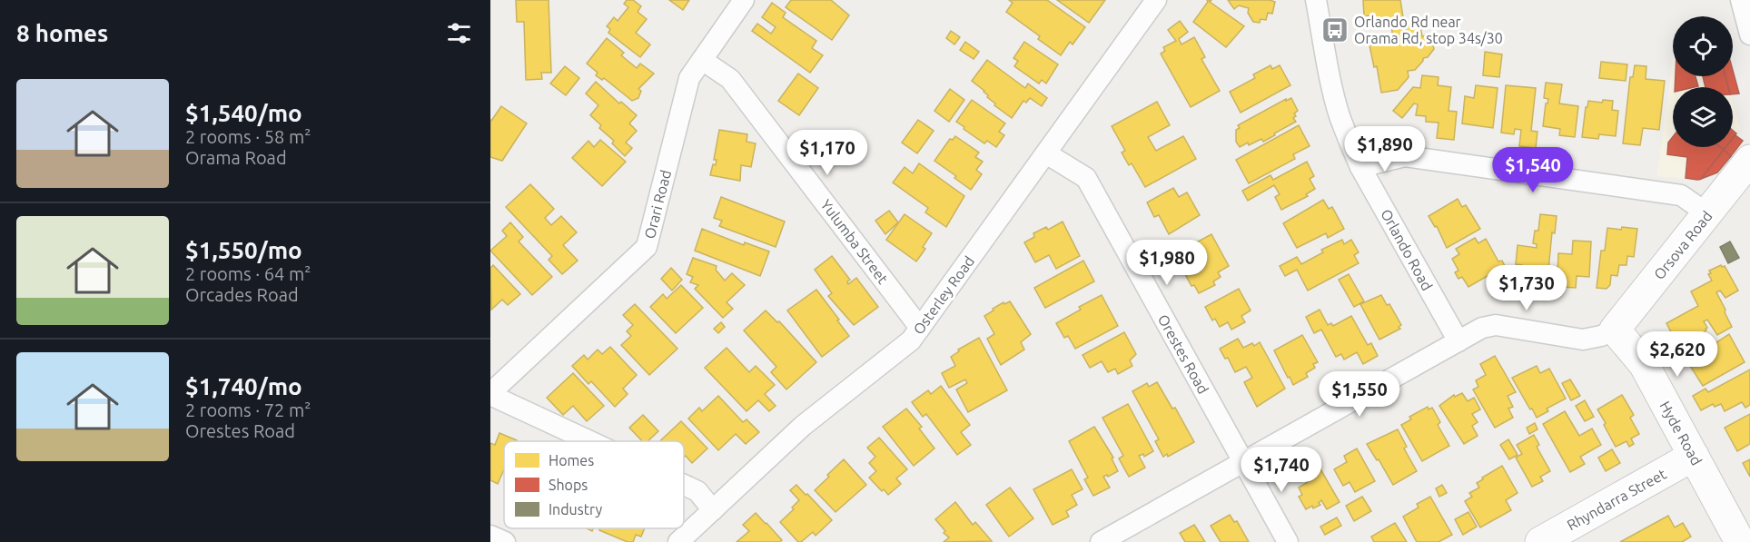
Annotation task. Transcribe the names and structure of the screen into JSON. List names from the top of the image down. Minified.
{"streets":{"street":["Orari Road","Yulumba Street","Orsova Road","Orlando Road","Osterley Road","Orestes Road","Hyde Road","Rhyndarra Street"]},"crossings":[["Orari Road","Yulumba Street"],["Yulumba Street","Osterley Road"],["Orsova Road","Hyde Road"],["Osterley Road","Orestes Road"],["Hyde Road","Rhyndarra Street"]],"places":{"bus stop":["Orlando Rd near Orama Rd, stop 34s/30"]},"legend":["Homes","Shops","Industry"],"page":{"heading":"8 homes","list":[{"name":"$1,540/mo","note":"2 rooms · 58 m² · Orama Road"},{"name":"$1,550/mo","note":"2 rooms · 64 m² · Orcades Road"},{"name":"$1,740/mo","note":"2 rooms · 72 m² · Orestes Road"}],"price":["$1,890","$1,170","$1,540","$1,980","$1,730","$2,620","$1,550","$1,740"]}}
